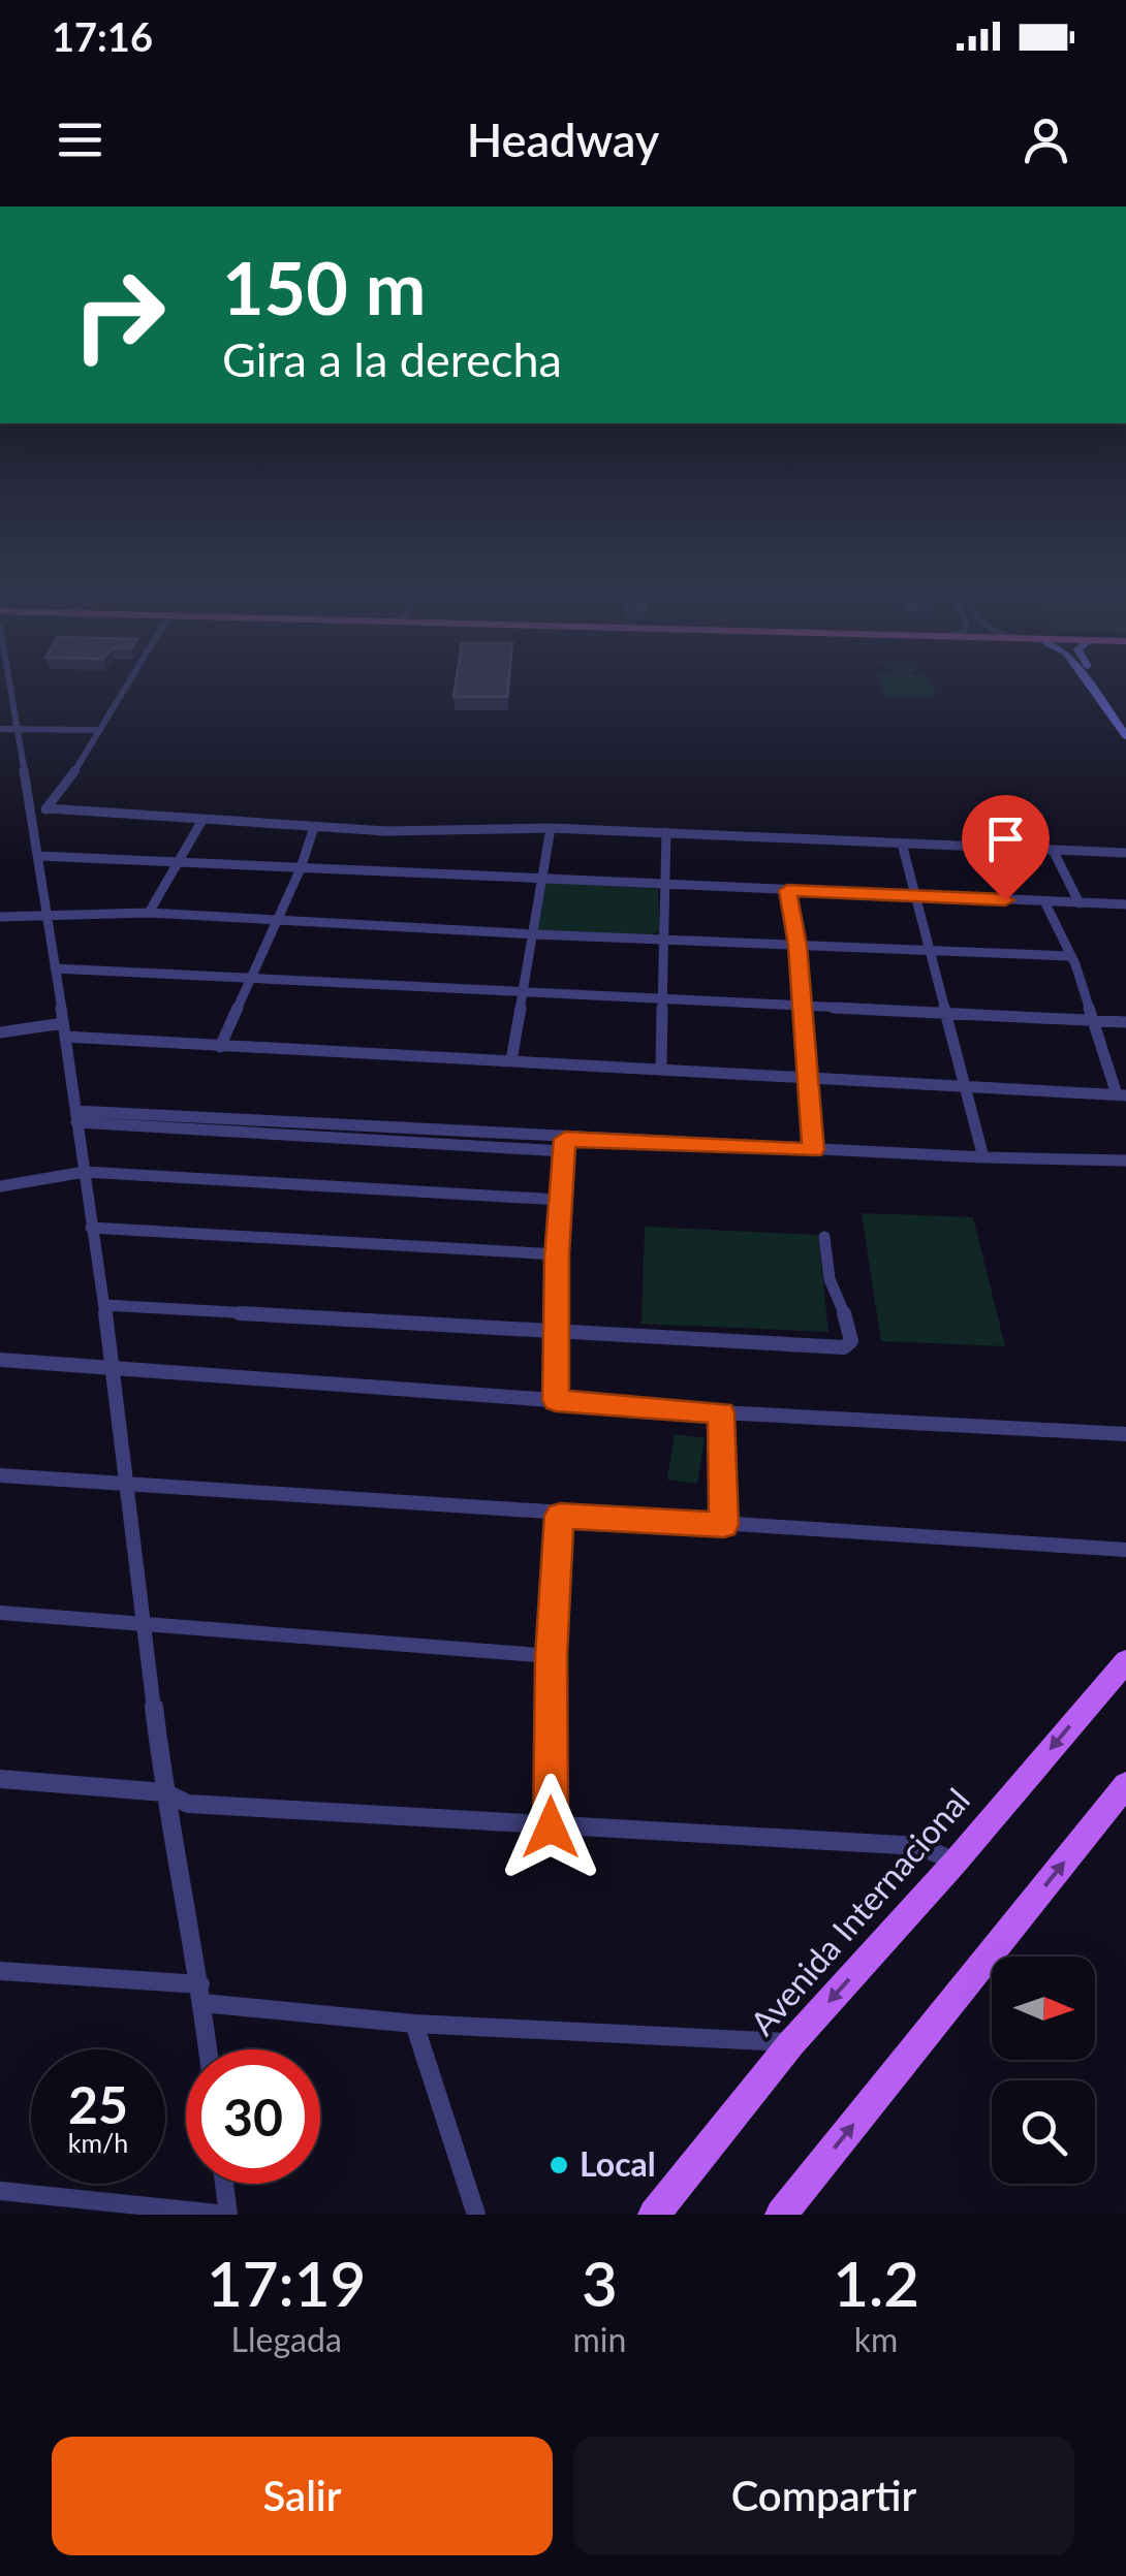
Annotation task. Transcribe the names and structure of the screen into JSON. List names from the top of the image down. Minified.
{"streets":{"main road":["Avenida Internacional"]},"places":["Local"],"north":"right","page":{"status":"17:16","header":"Headway","turn":["150 m","Gira a la derecha"],"speed":"25 km/h","limit":"30","eta":["17:19","Llegada","3","min","1.2","km"],"buttons":["Salir","Compartir"]}}
